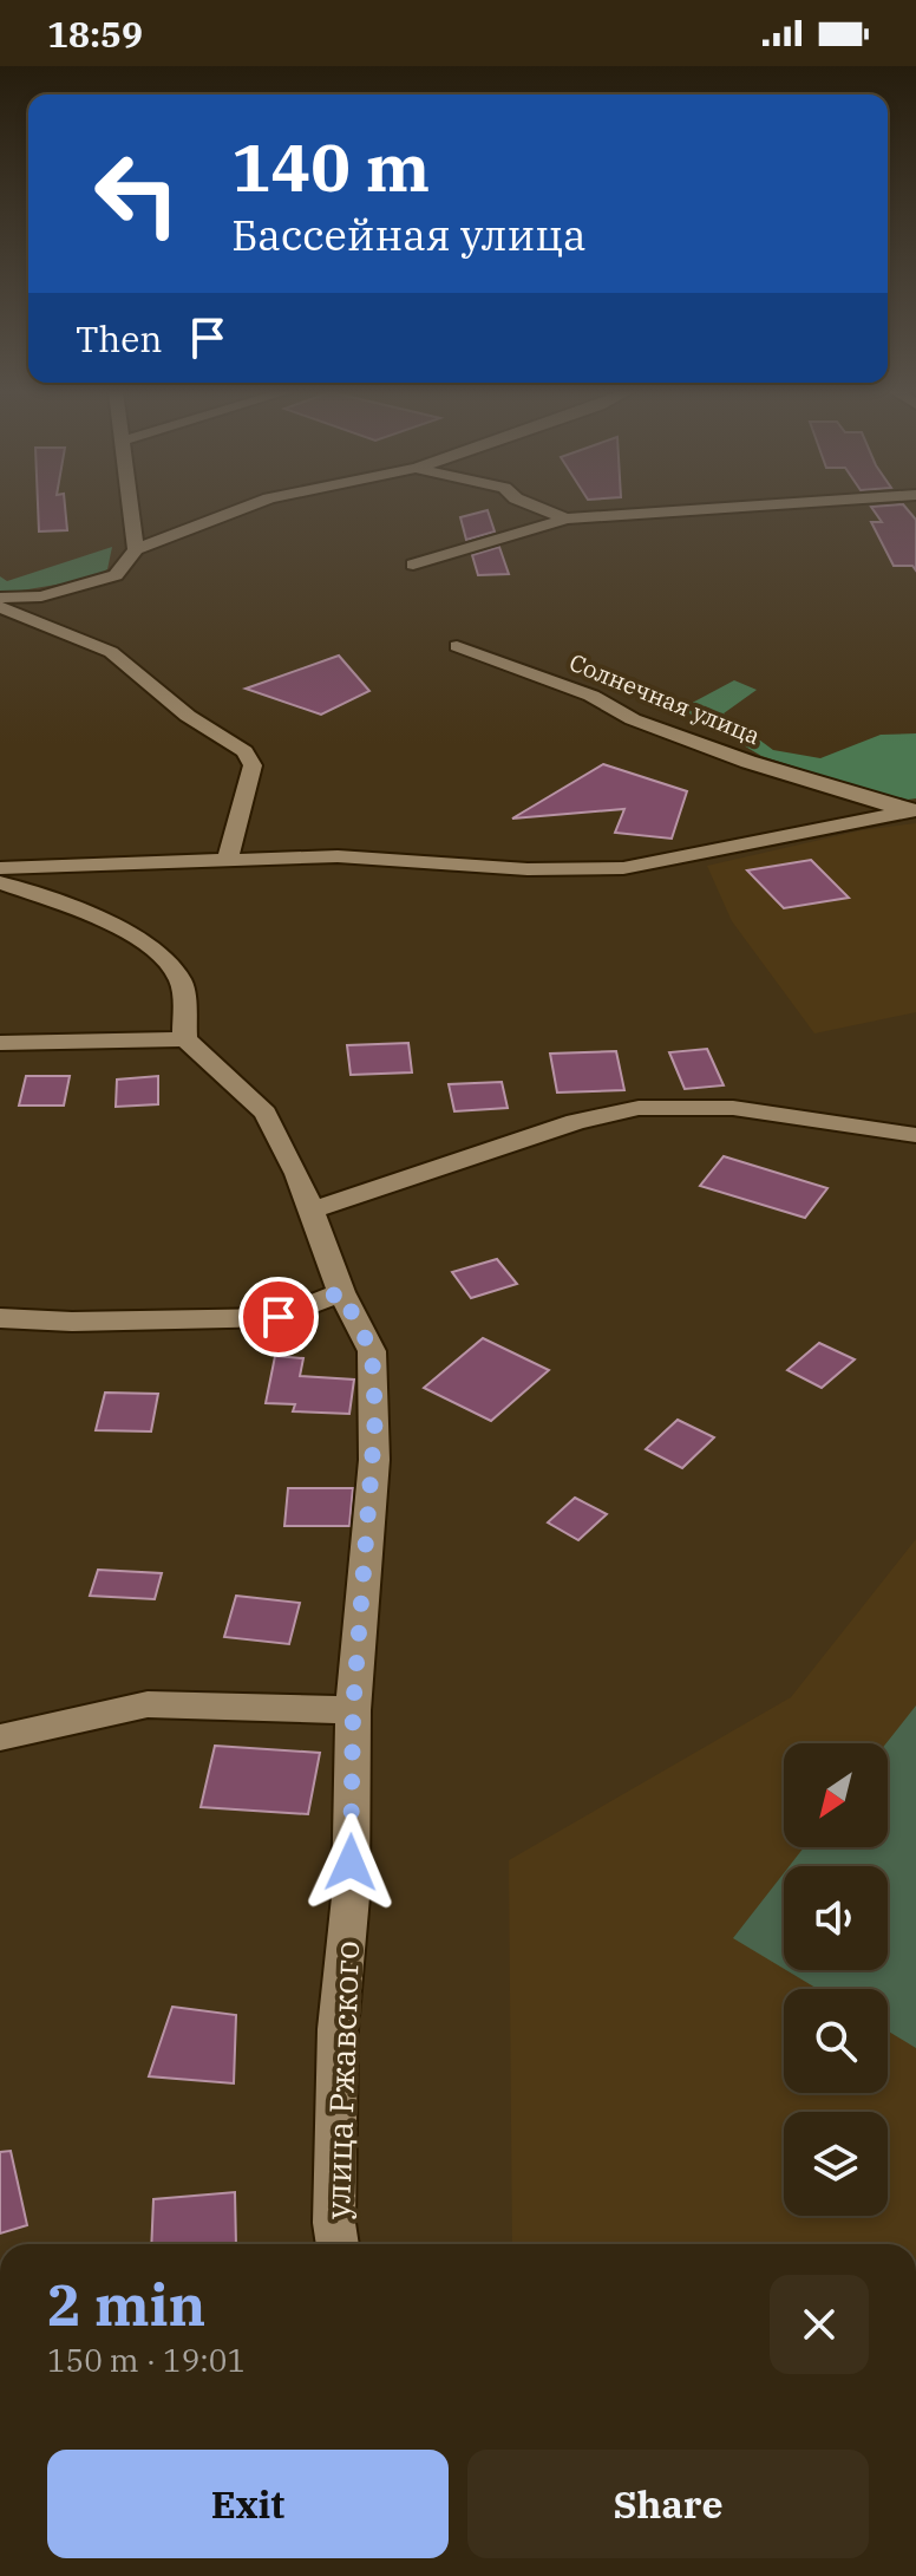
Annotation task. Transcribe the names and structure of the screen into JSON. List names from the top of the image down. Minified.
{"streets":{"street":["Солнечная улица","улица Ржавского"]},"north":"bottom left","page":{"status":"18:59","turn":["140 m","Бассейная улица"],"then":"Then","heading":["2 min","150 m · 19:01"],"buttons":["Exit","Share"]}}
